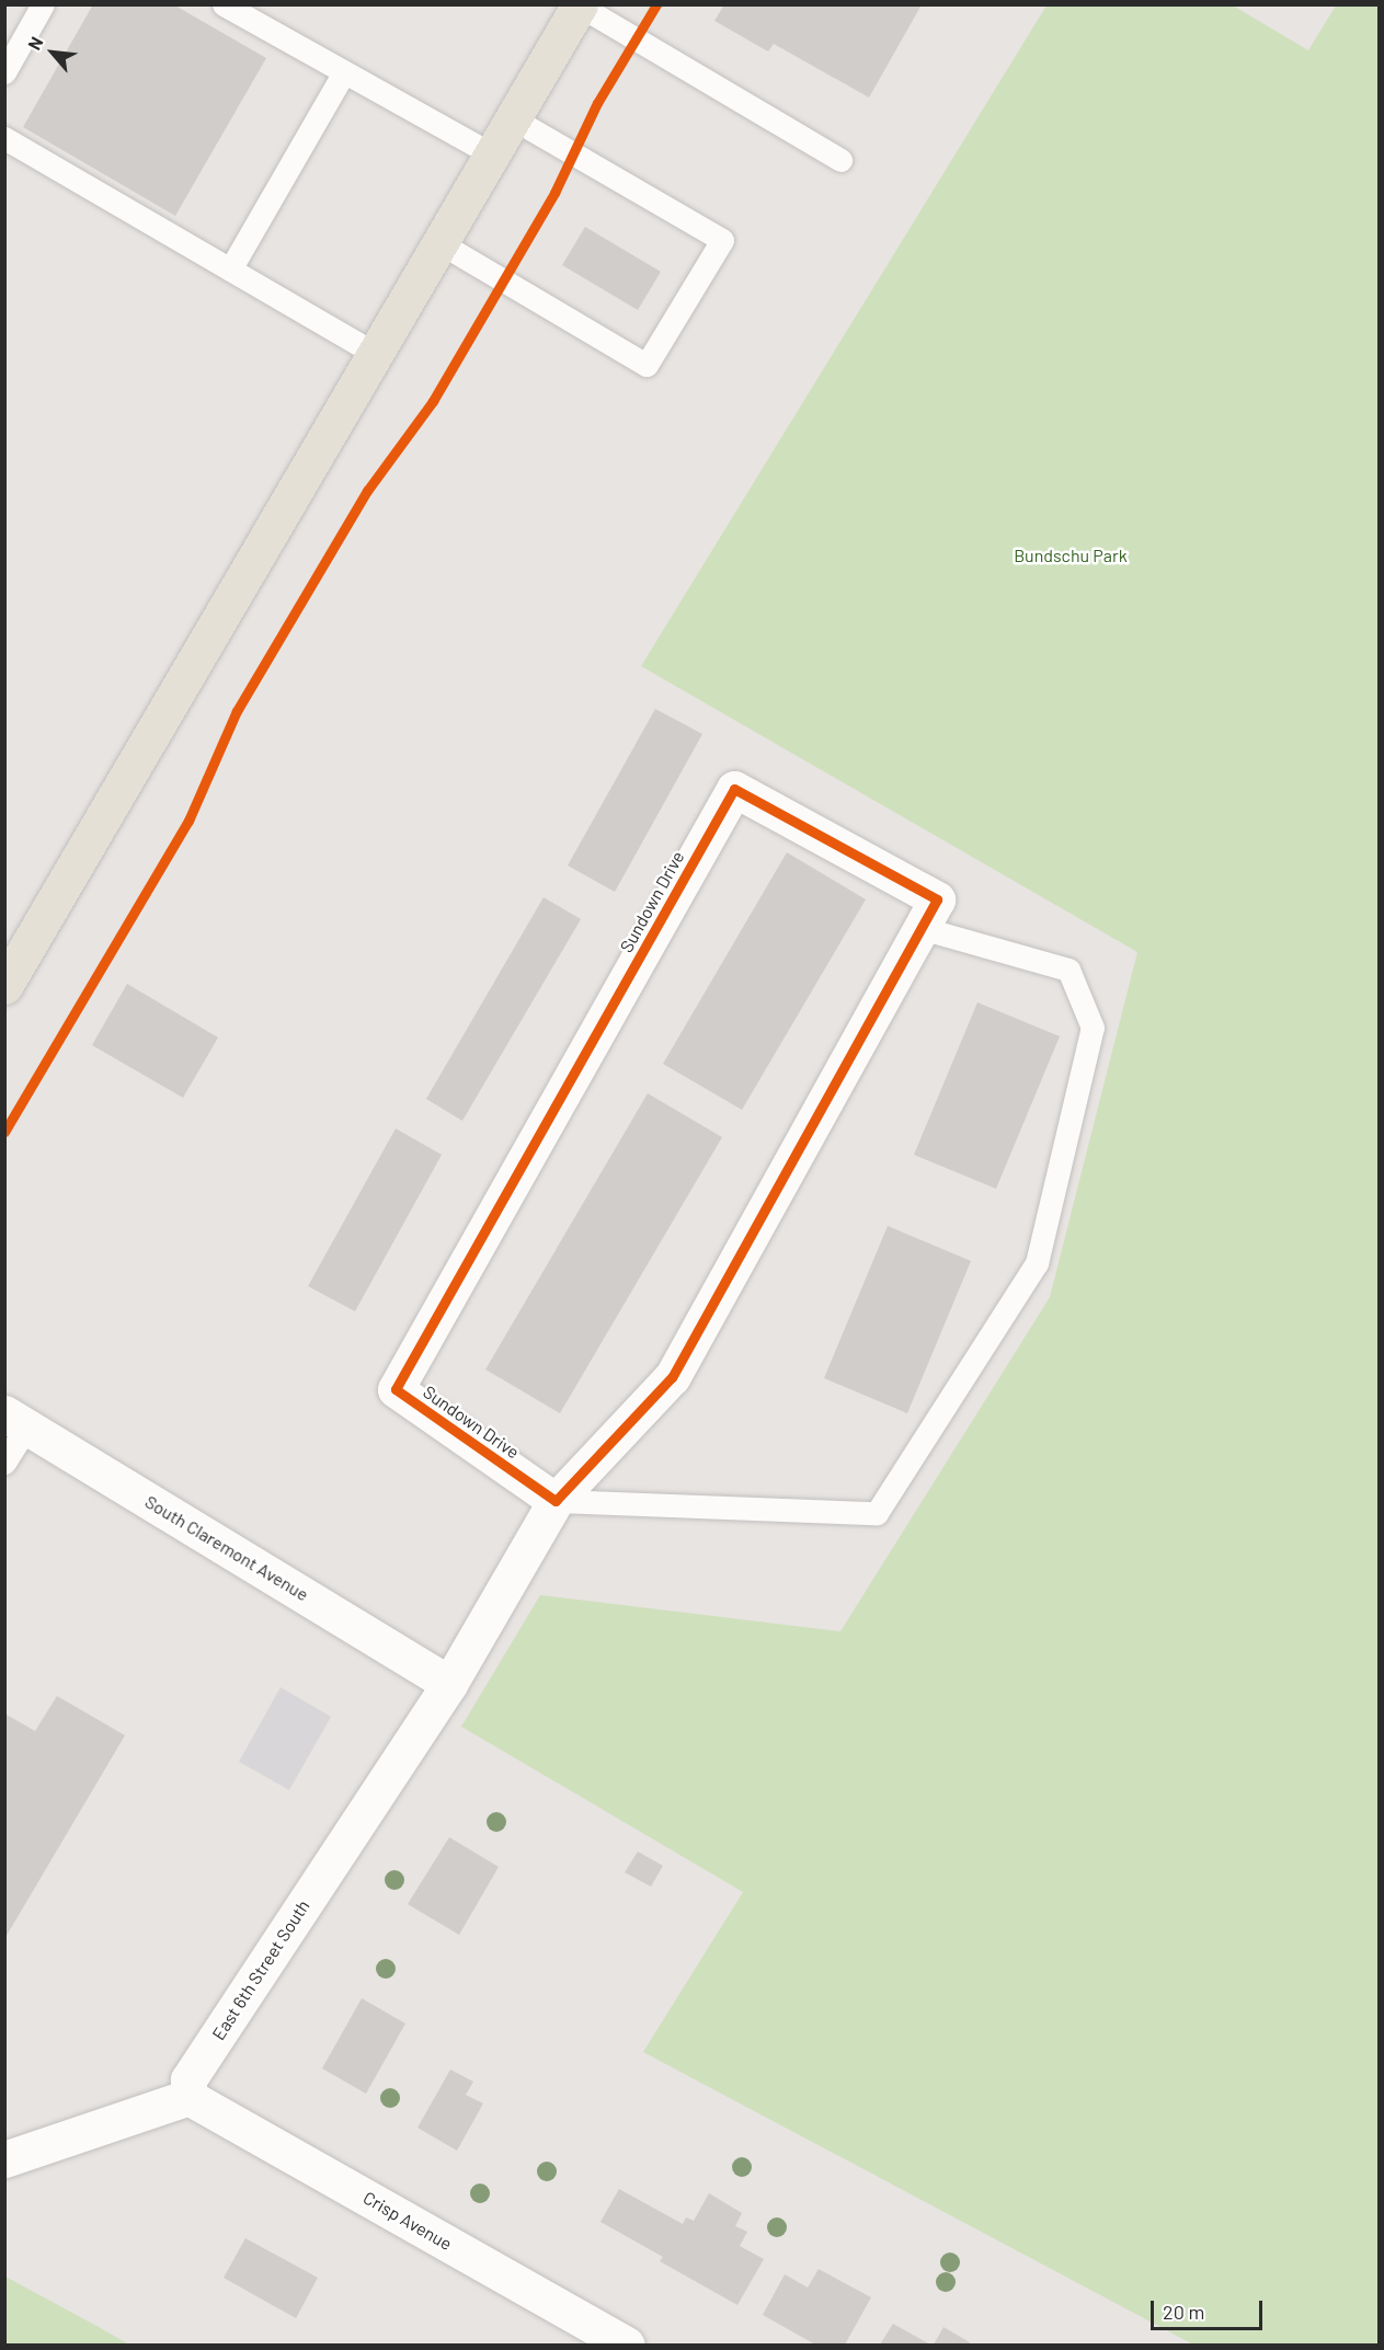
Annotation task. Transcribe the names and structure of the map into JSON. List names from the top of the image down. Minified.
{"streets":{"street":["Sundown Drive","South Claremont Avenue","East 6th Street South","Crisp Avenue"]},"crossings":[["Sundown Drive","South Claremont Avenue"],["Sundown Drive","East 6th Street South"],["South Claremont Avenue","East 6th Street South"],["East 6th Street South","Crisp Avenue"]],"parks":["Bundschu Park"],"scale_bar":"20 m","north":"top left"}
